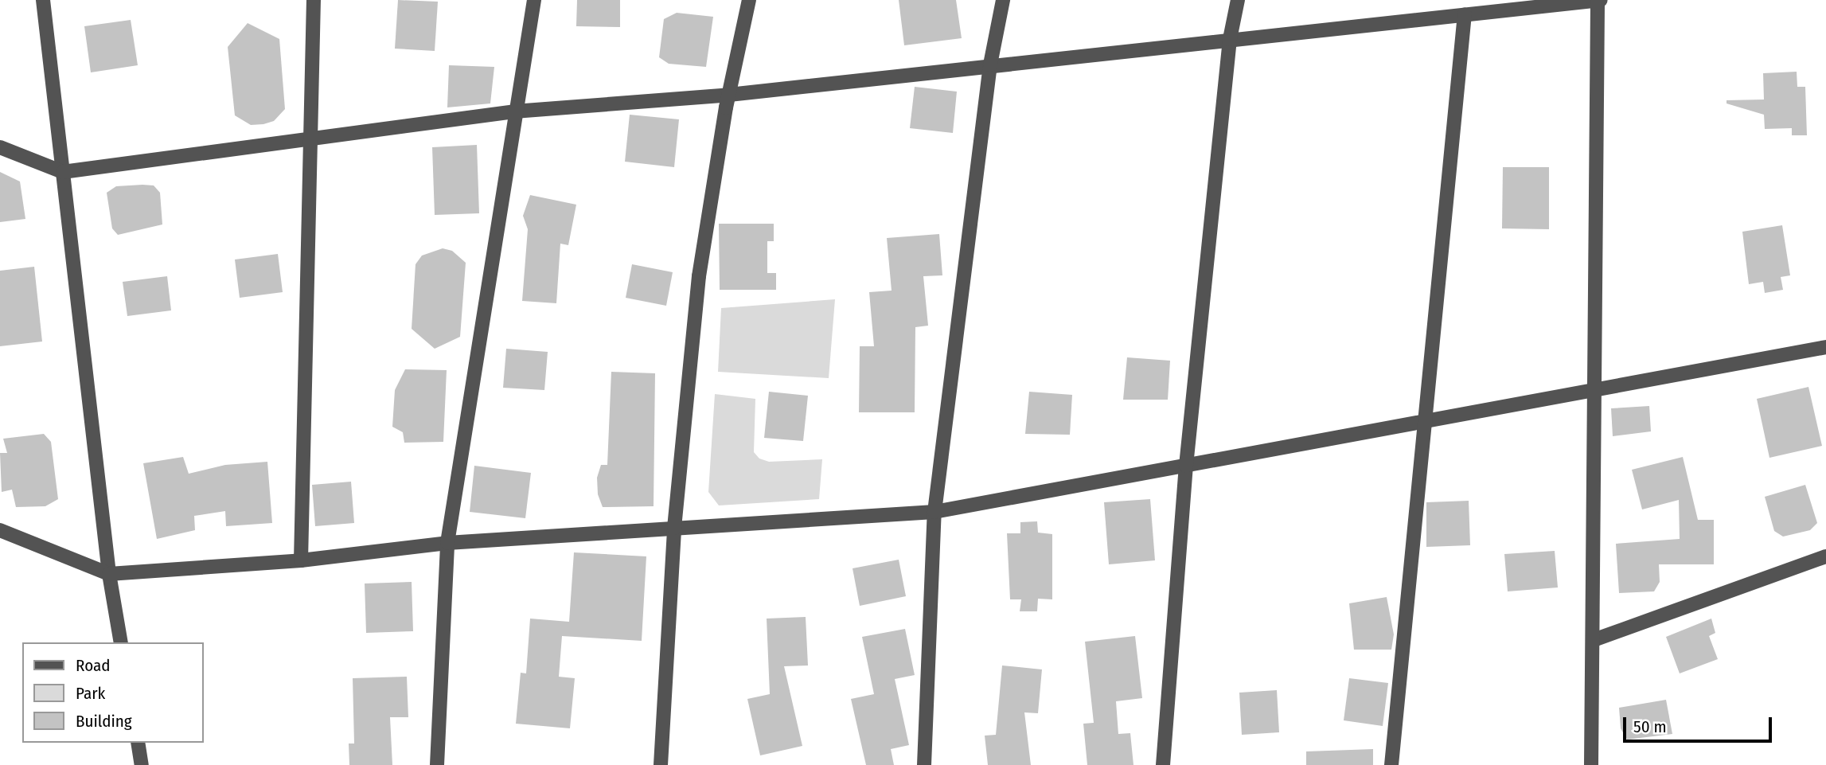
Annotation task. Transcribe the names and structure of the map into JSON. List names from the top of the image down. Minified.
{"legend":["Road","Park","Building"],"scale_bar":"50 m"}
